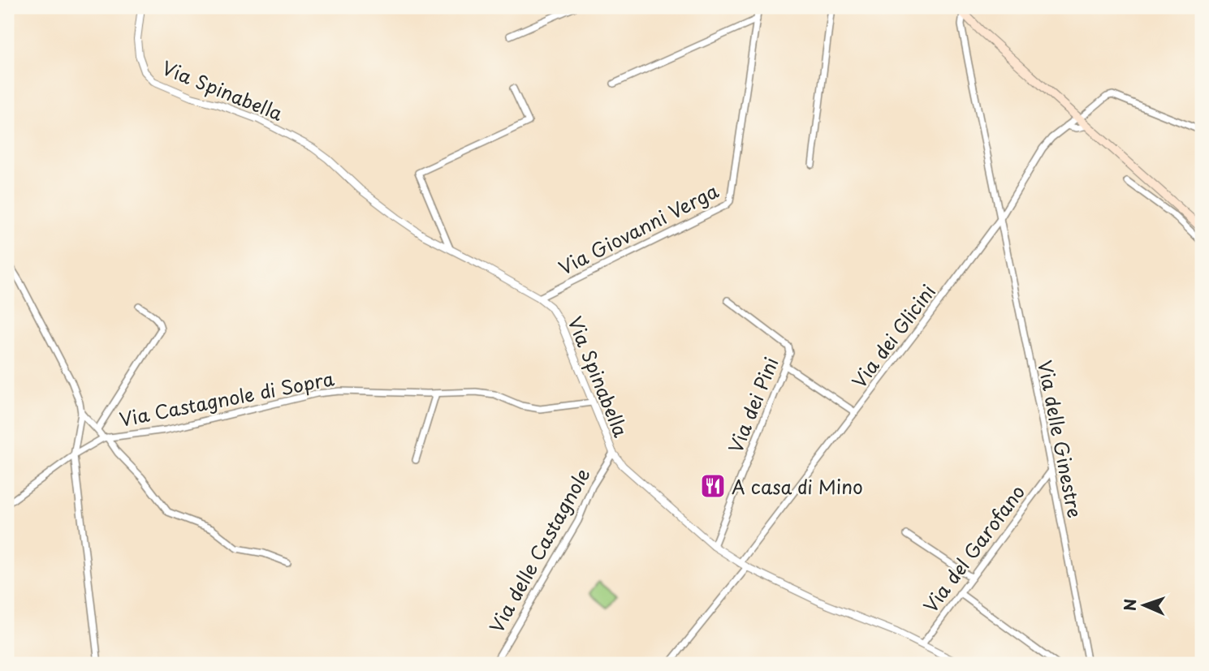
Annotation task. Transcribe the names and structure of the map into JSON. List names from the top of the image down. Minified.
{"streets":{"street":["Via Spinabella","Via Giovanni Verga","Via dei Glicini","Via Castagnole di Sopra","Via dei Pini","Via delle Ginestre","Via del Garofano","Via delle Castagnole"]},"crossings":[["Via Spinabella","Via Giovanni Verga"],["Via Spinabella","Via dei Glicini"],["Via Spinabella","Via Castagnole di Sopra"],["Via Spinabella","Via dei Pini"],["Via Spinabella","Via del Garofano"],["Via Spinabella","Via delle Castagnole"],["Via dei Glicini","Via delle Ginestre"],["Via delle Ginestre","Via del Garofano"]],"places":{"restaurant":["A casa di Mino"]},"north":"left"}
